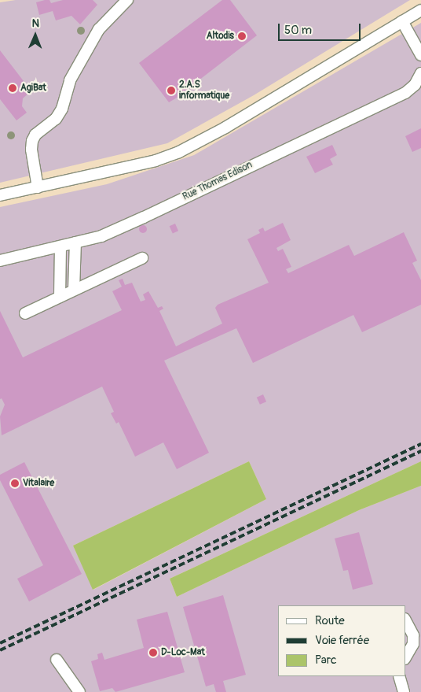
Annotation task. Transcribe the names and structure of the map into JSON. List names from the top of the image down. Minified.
{"streets":{"street":["Rue Thomas Edison"]},"places":["Altodis","AgiBat","2.A.S informatique","Vitalaire","D-Loc-Mat"],"legend":["Route","Voie ferrée","Parc"],"scale_bar":"50 m","north":"top"}
